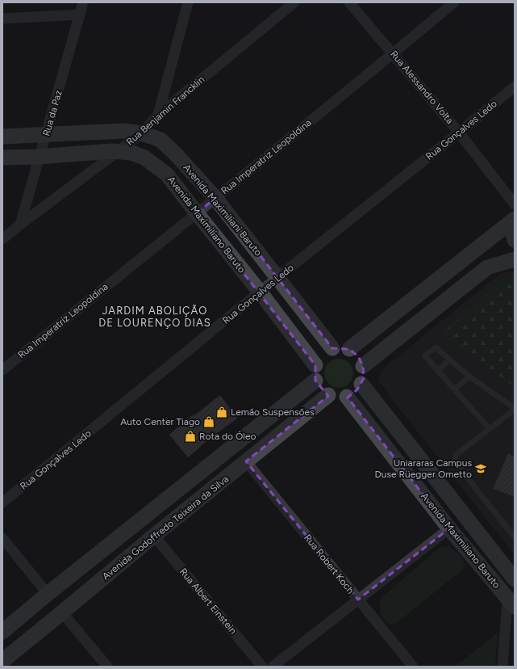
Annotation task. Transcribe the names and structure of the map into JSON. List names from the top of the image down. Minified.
{"streets":{"street":["Rua Alessandro Volta","Rua Benjamin Francklin","Rua da Paz","Rua Gonçalves Ledo","Rua Imperatriz Leopoldina","Avenida Maximiliani Baruto","Avenida Maximiliano Baruto","Avenida Godoffredo Teixeira da Silva","Rua Robert Koch","Rua Albert Einstein"]},"crossings":[["Rua Alessandro Volta","Rua Gonçalves Ledo"],["Rua Alessandro Volta","Rua Imperatriz Leopoldina"],["Rua Benjamin Francklin","Rua da Paz"],["Rua Benjamin Francklin","Avenida Maximiliani Baruto"],["Rua Benjamin Francklin","Avenida Maximiliano Baruto"],["Rua da Paz","Avenida Maximiliani Baruto"],["Rua da Paz","Avenida Maximiliano Baruto"],["Rua Gonçalves Ledo","Avenida Maximiliani Baruto"],["Rua Gonçalves Ledo","Avenida Maximiliano Baruto"],["Rua Imperatriz Leopoldina","Avenida Maximiliani Baruto"],["Rua Imperatriz Leopoldina","Avenida Maximiliano Baruto"],["Avenida Maximiliani Baruto","Avenida Maximiliano Baruto"],["Avenida Maximiliani Baruto","Avenida Godoffredo Teixeira da Silva"],["Avenida Maximiliano Baruto","Avenida Godoffredo Teixeira da Silva"],["Avenida Godoffredo Teixeira da Silva","Rua Robert Koch"],["Avenida Godoffredo Teixeira da Silva","Rua Albert Einstein"]],"districts":["JARDIM ABOLIÇÃO DE LOURENÇO DIAS"],"places":{"shop":["Lemão Suspensões","Auto Center Tiago","Rota do Óleo"],"school or university":["Uniararas Campus Duse Rüegger Ometto"]}}
